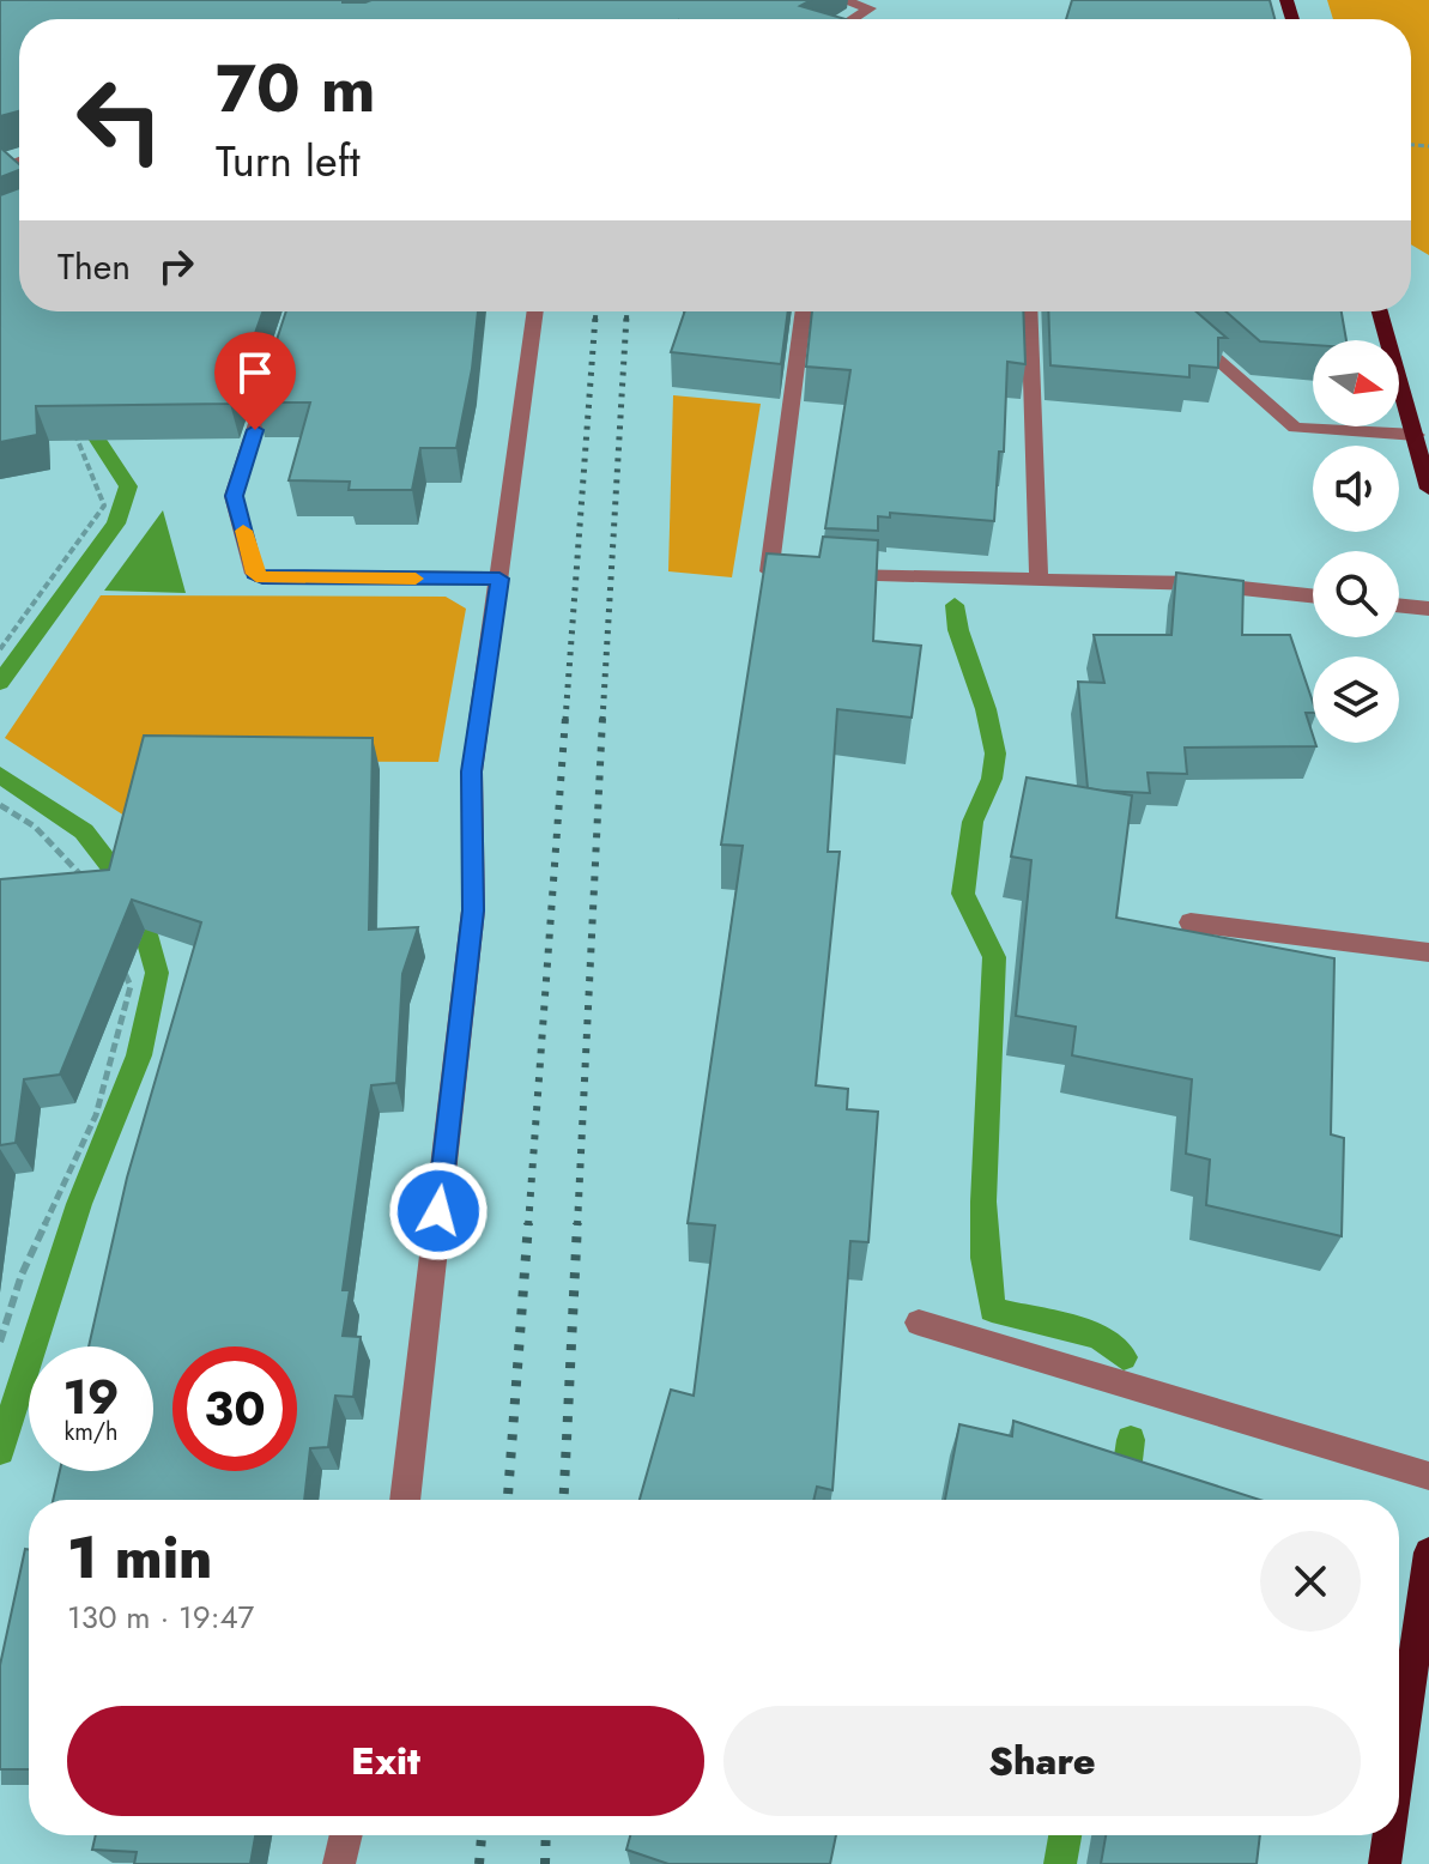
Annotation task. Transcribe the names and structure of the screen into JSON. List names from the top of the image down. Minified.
{"north":"right","page":{"turn":["70 m","Turn left"],"then":"Then","speed":"19 km/h","limit":"30","heading":["1 min","130 m · 19:47"],"buttons":["Exit","Share"]}}
